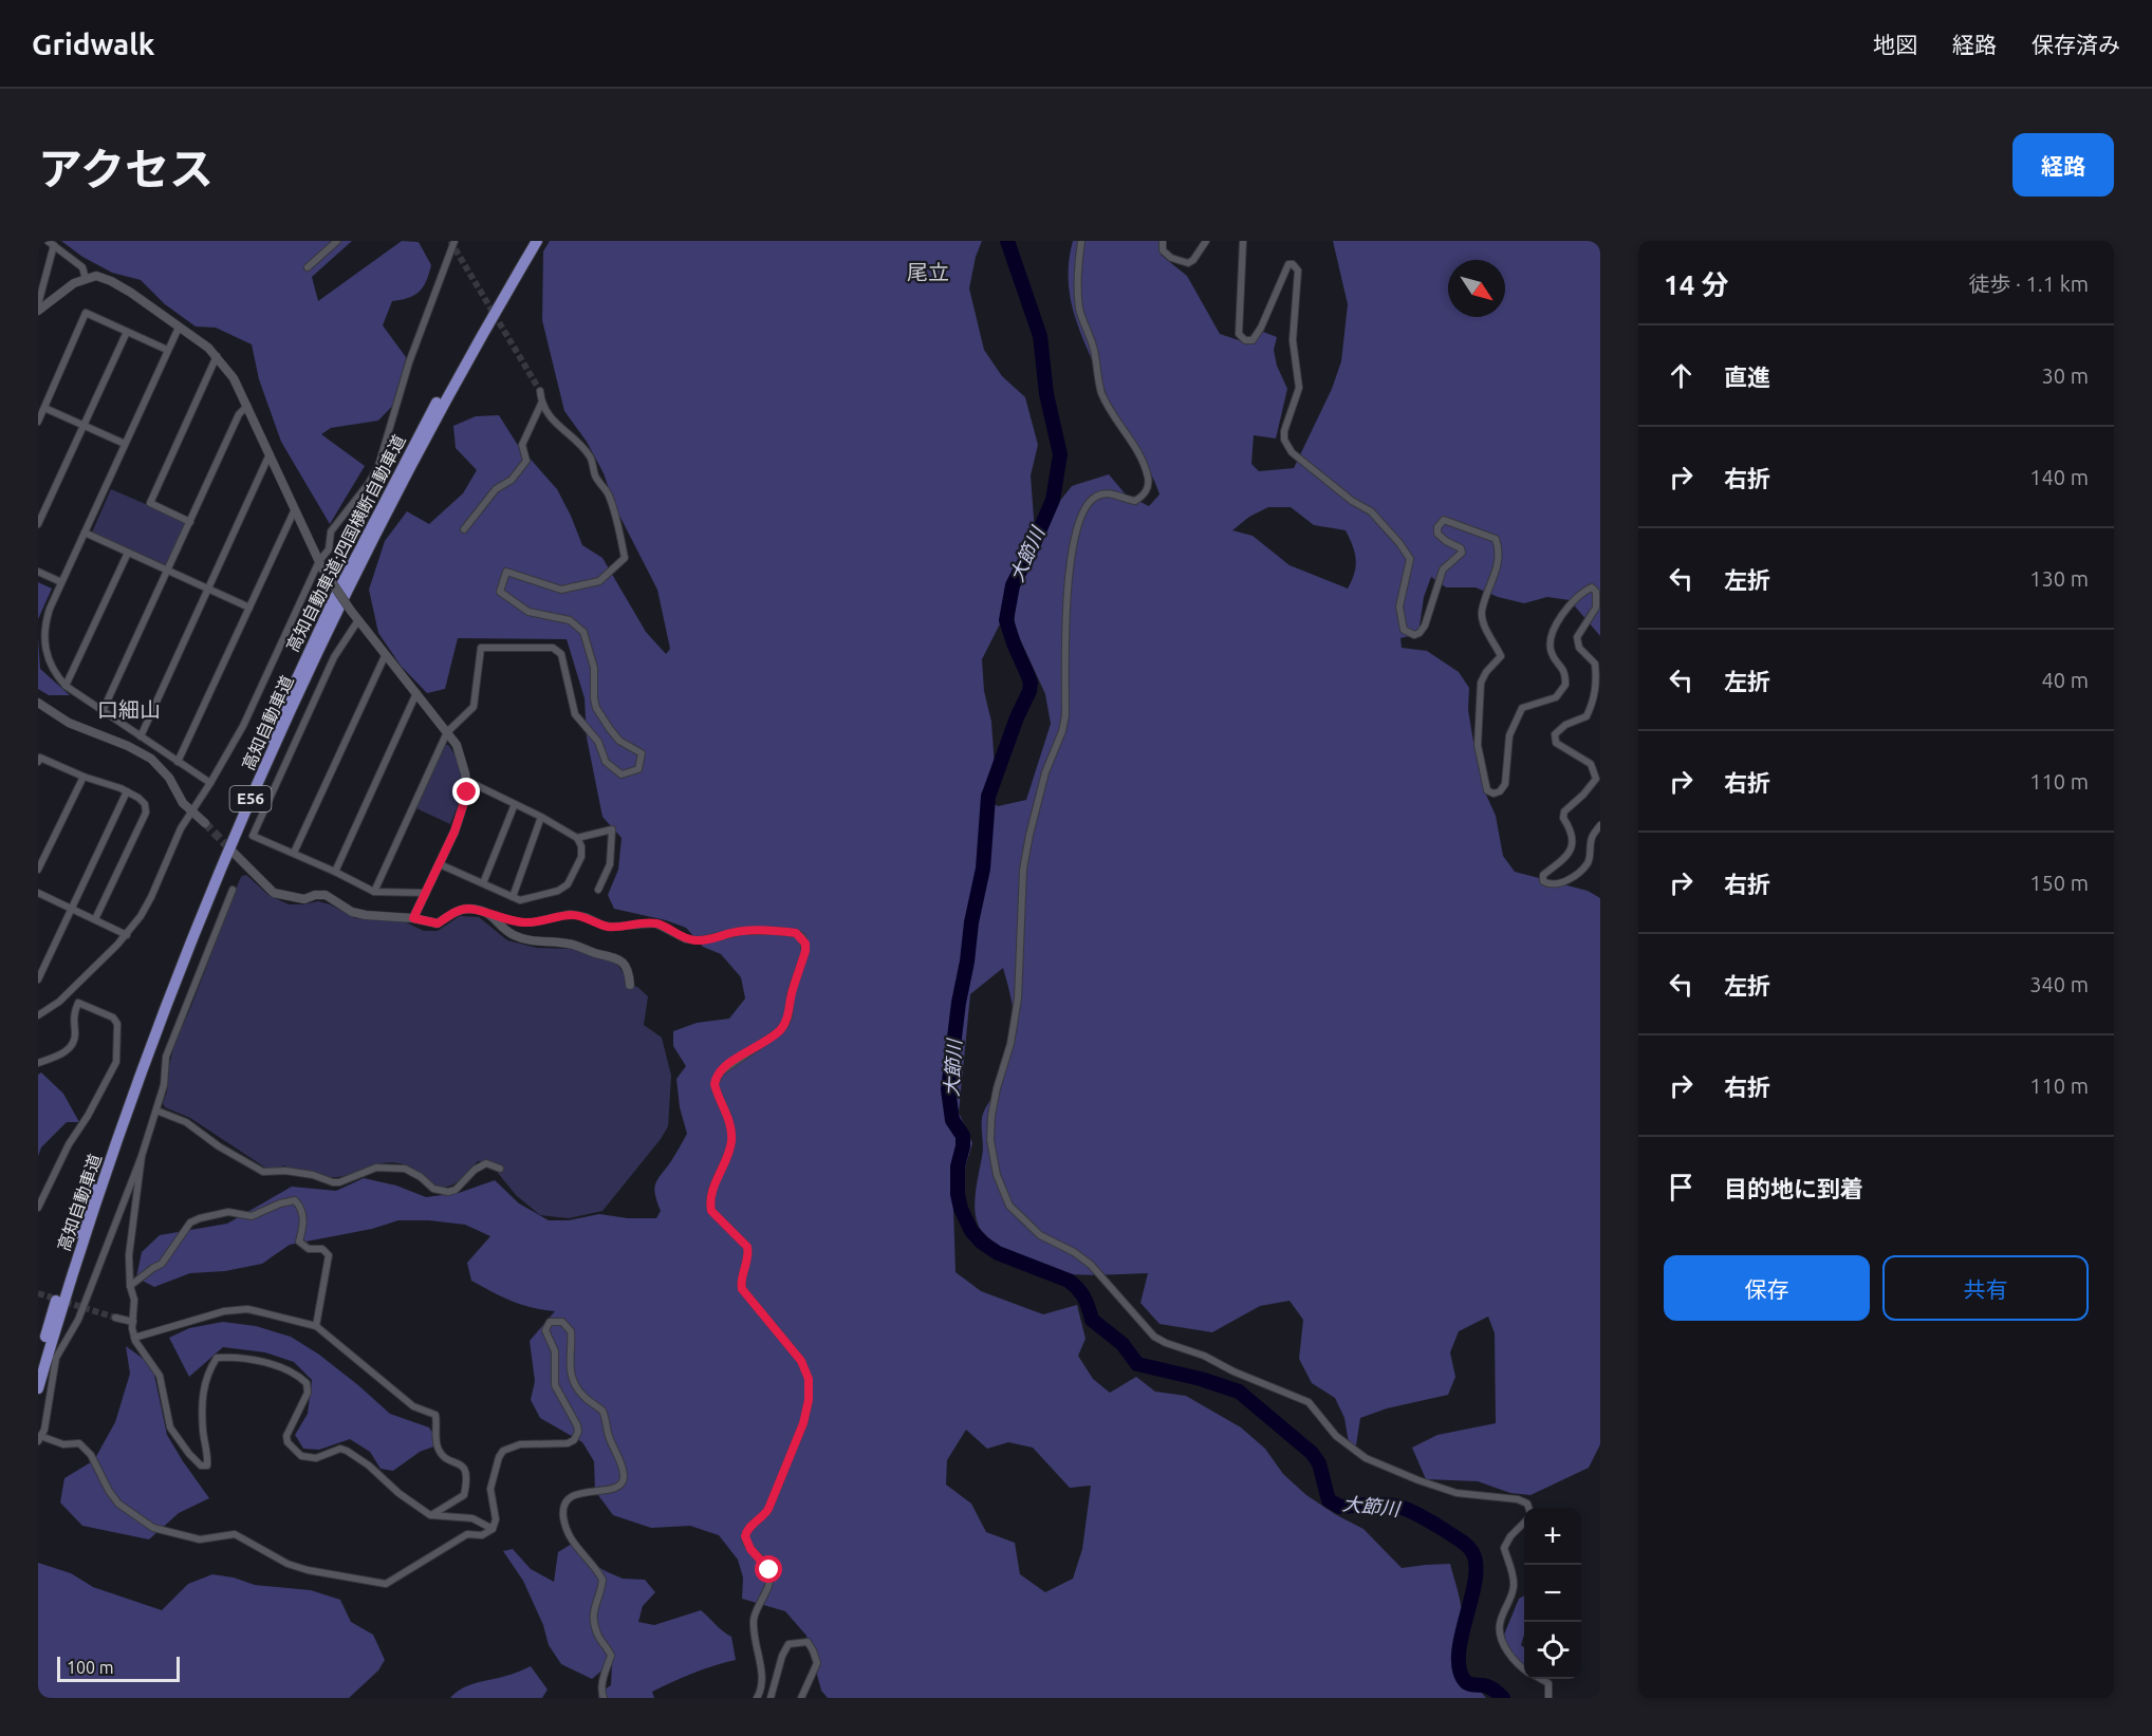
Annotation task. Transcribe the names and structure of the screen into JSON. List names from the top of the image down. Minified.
{"streets":{"highway":["高知自動車道;四国横断自動車道","高知自動車道","E56"]},"crossings":[["高知自動車道;四国横断自動車道","高知自動車道"]],"districts":["尾立","口細山"],"water":["大節川"],"scale_bar":"100 m","north":"bottom right","page":{"header":"Gridwalk","nav":["地図","経路","保存済み"],"title":"アクセス","buttons":["経路",["保存","共有"]],"heading":["14 分","徒歩 · 1.1 km"],"list":[["直進","30 m"],["右折","140 m"],["左折","130 m"],["左折","40 m"],["右折","110 m"],["右折","150 m"],["左折","340 m"],["右折","110 m"],"目的地に到着"],"map_buttons":["+","−"],"scale":"100 m"}}
